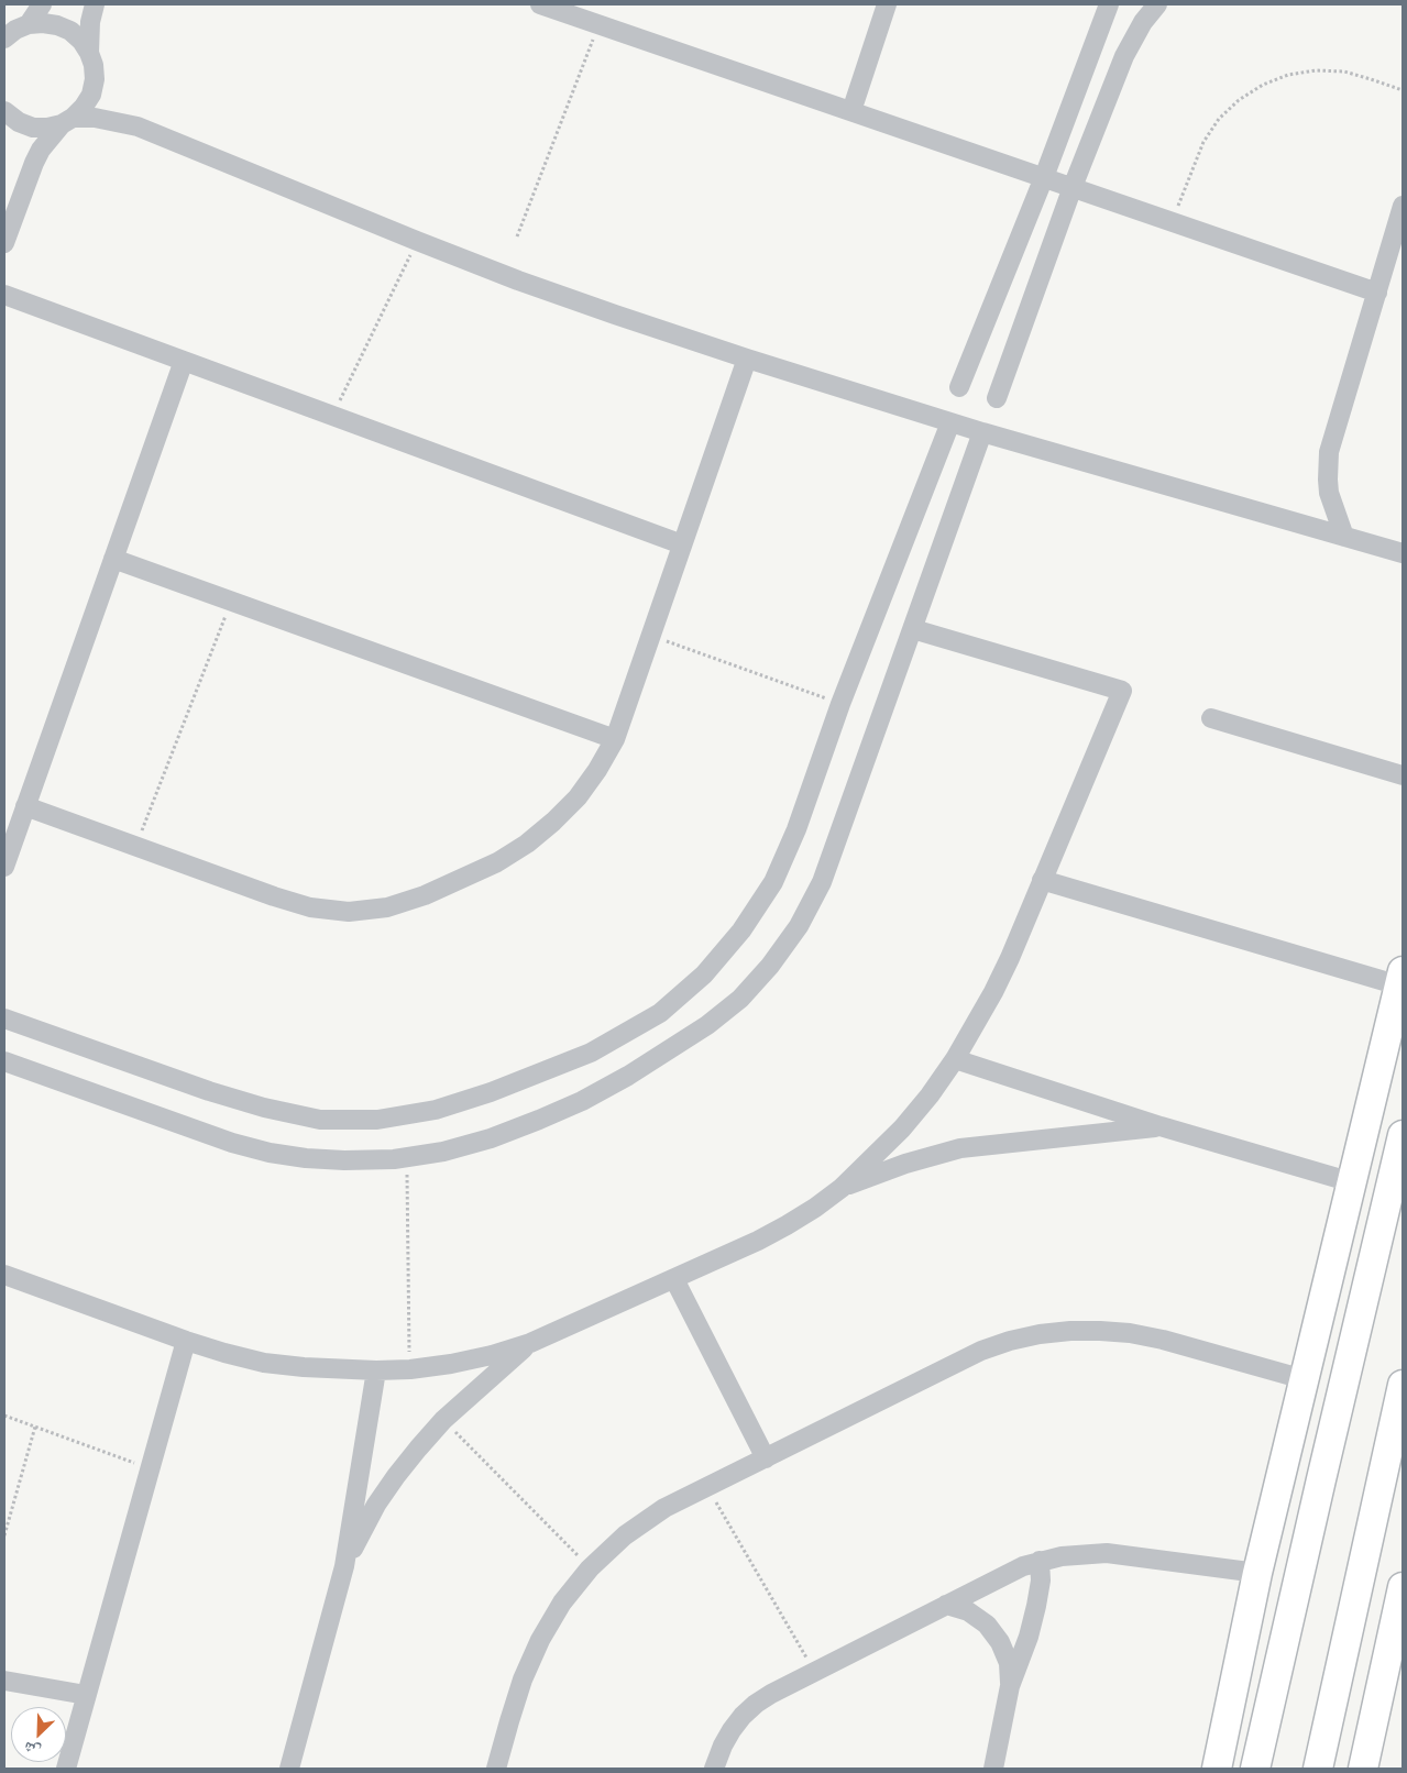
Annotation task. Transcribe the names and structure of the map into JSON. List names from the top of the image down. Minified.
{"north":"bottom left"}
